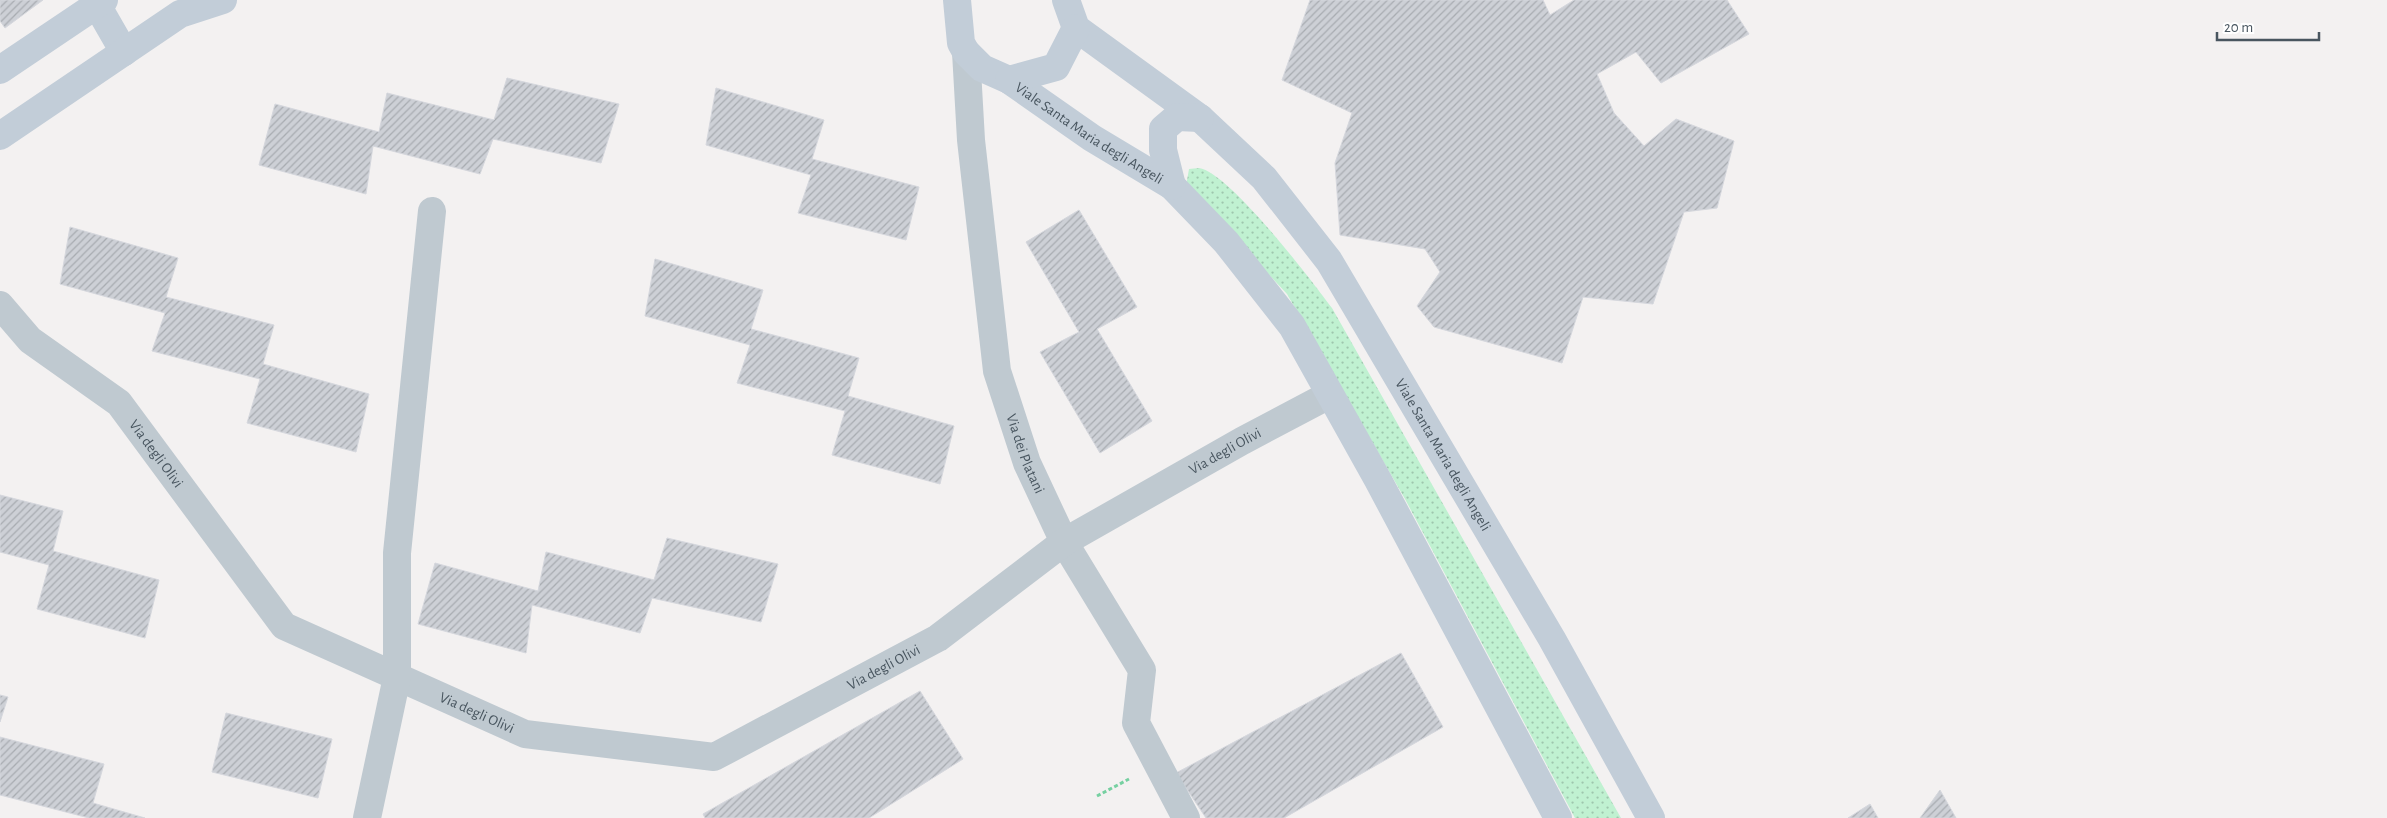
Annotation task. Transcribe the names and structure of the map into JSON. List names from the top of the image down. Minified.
{"streets":{"street":["Viale Santa Maria degli Angeli","Via degli Olivi","Via dei Platani"]},"crossings":[["Viale Santa Maria degli Angeli","Via degli Olivi"],["Viale Santa Maria degli Angeli","Via dei Platani"],["Via degli Olivi","Via dei Platani"]],"scale_bar":"20 m"}
